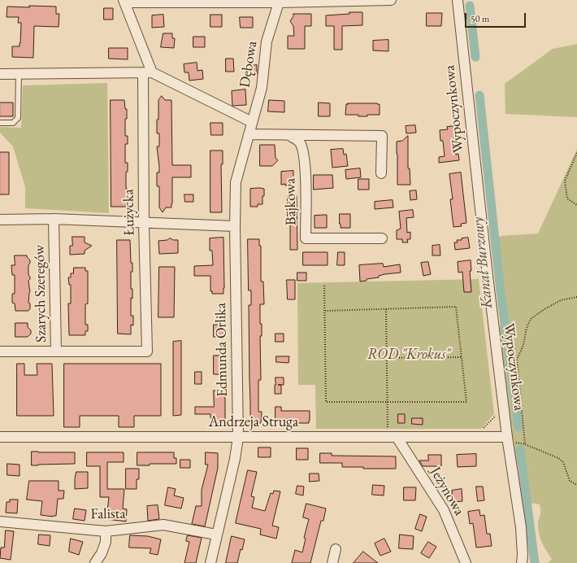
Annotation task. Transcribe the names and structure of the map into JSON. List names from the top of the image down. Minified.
{"streets":{"street":["Dębowa","Wypoczynkowa","Bajkowa","Łużycka","Szarych Szeregów","Edmunda Orlika","Andrzeja Struga","Jeżynowa","Falista"]},"crossings":[["Dębowa","Edmunda Orlika"],["Wypoczynkowa","Andrzeja Struga"],["Łużycka","Szarych Szeregów"],["Edmunda Orlika","Andrzeja Struga"],["Edmunda Orlika","Falista"],["Andrzeja Struga","Jeżynowa"]],"water":["Kanał Burzowy"],"parks":["ROD \"Krokus\""],"scale_bar":"50 m"}
